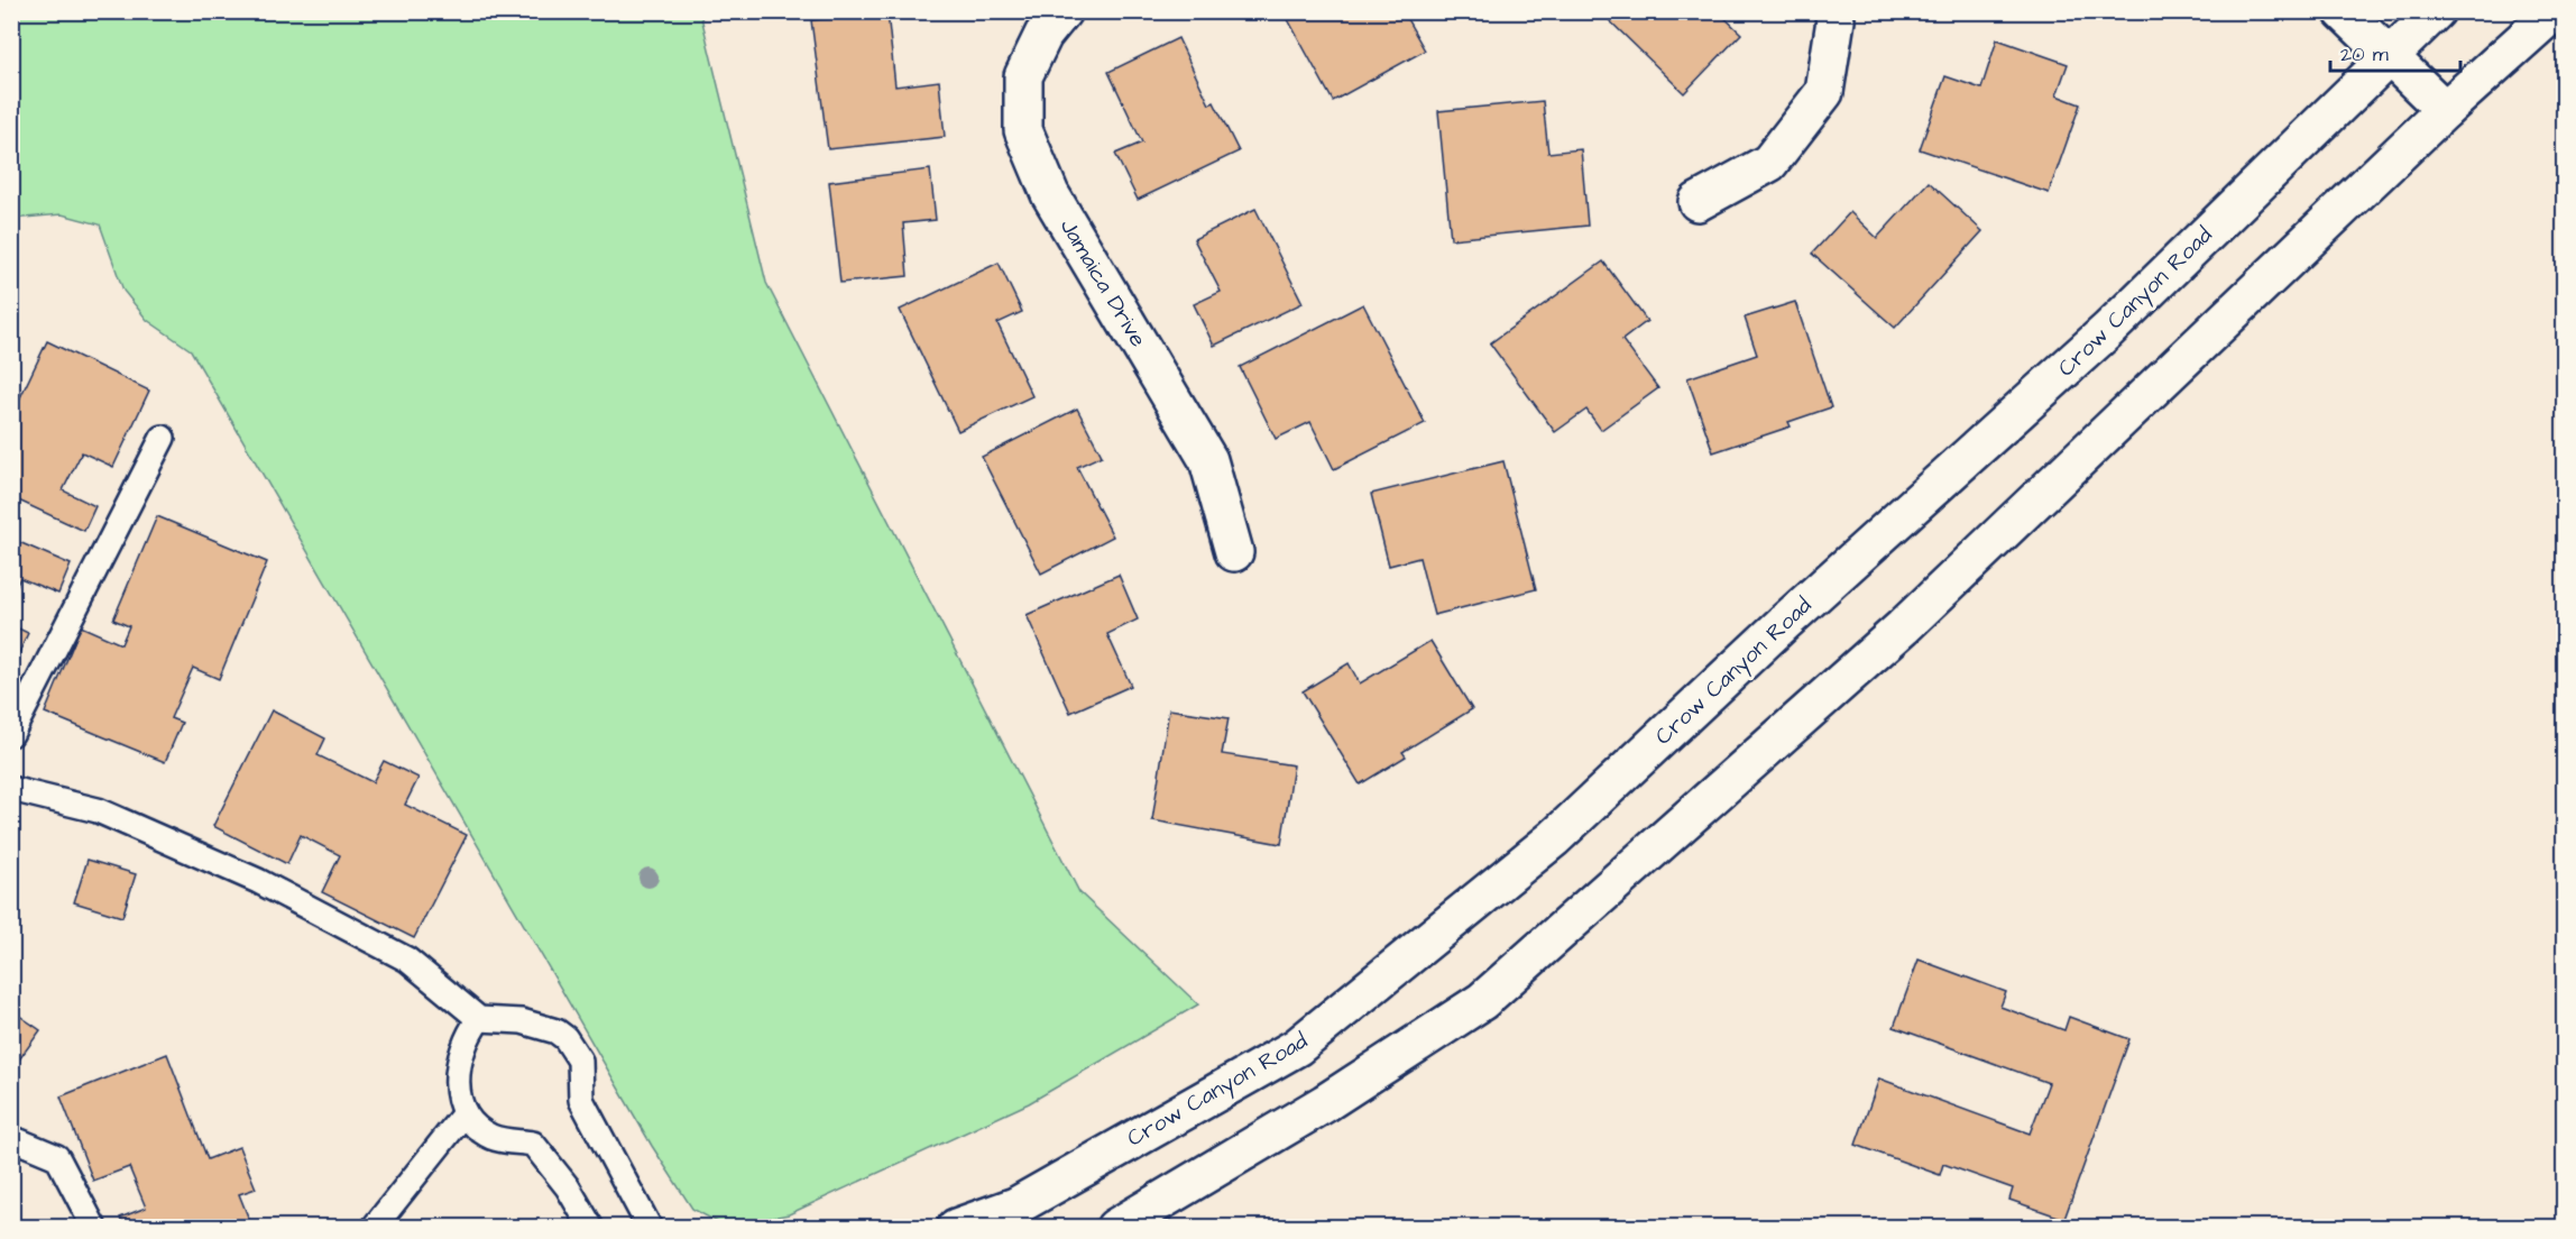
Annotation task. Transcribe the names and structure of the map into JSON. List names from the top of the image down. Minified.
{"streets":{"main road":["Jamaica Drive","Crow Canyon Road"]},"scale_bar":"20 m"}
